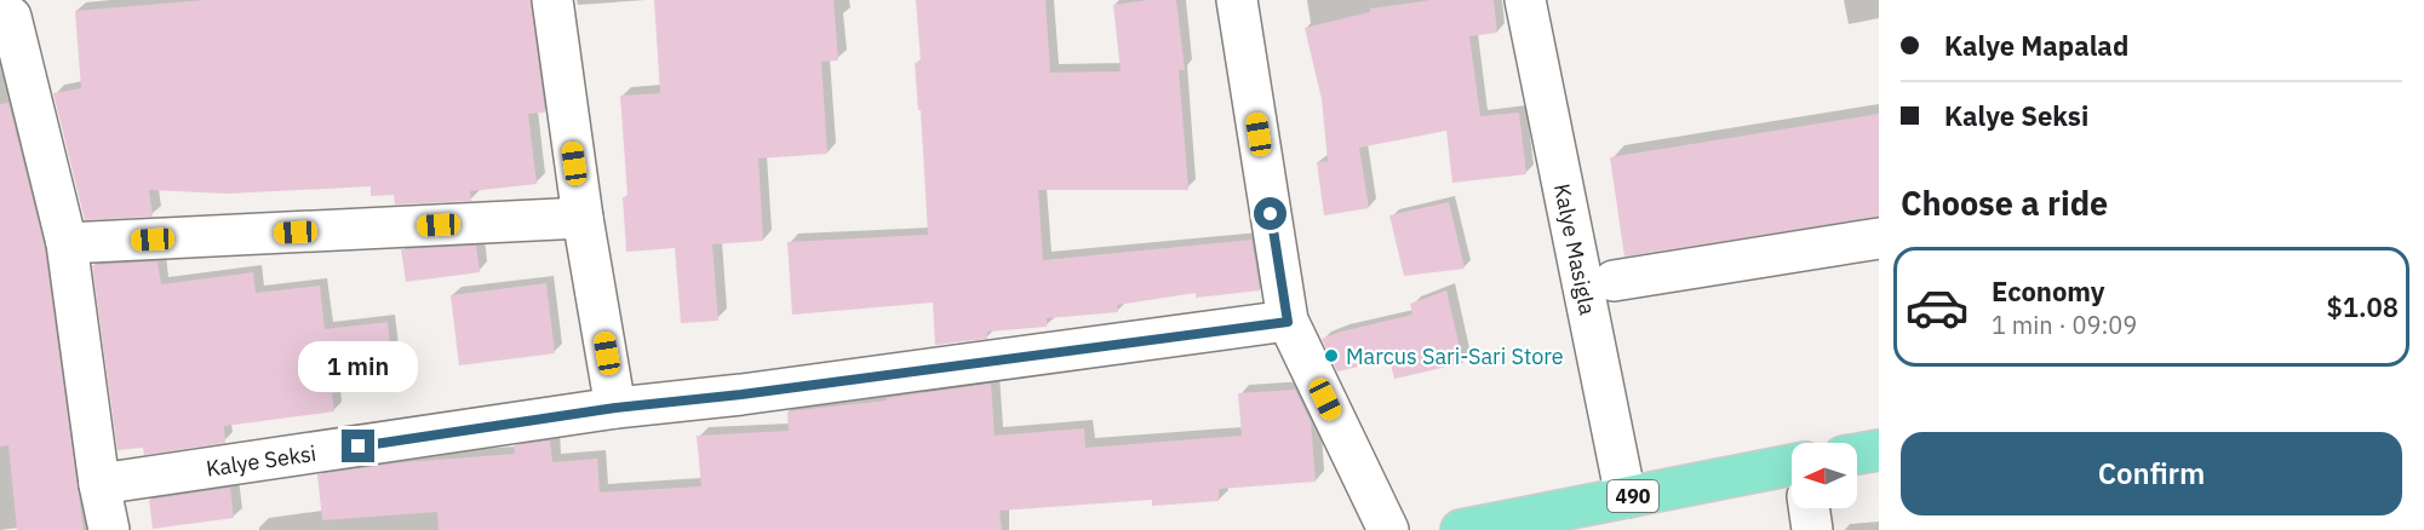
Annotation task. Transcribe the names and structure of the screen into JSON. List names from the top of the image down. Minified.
{"streets":{"main road":["490"],"street":["Kalye Masigla","Kalye Seksi"]},"crossings":[["Kalye Masigla","490"]],"places":["Marcus Sari-Sari Store"],"north":"left","page":{"banner":["Kalye Mapalad","Kalye Seksi"],"heading":"Choose a ride","list":[{"name":"Economy","note":"1 min · 09:09","value":"$1.08"}],"bubble":"1 min","buttons":"Confirm"}}
